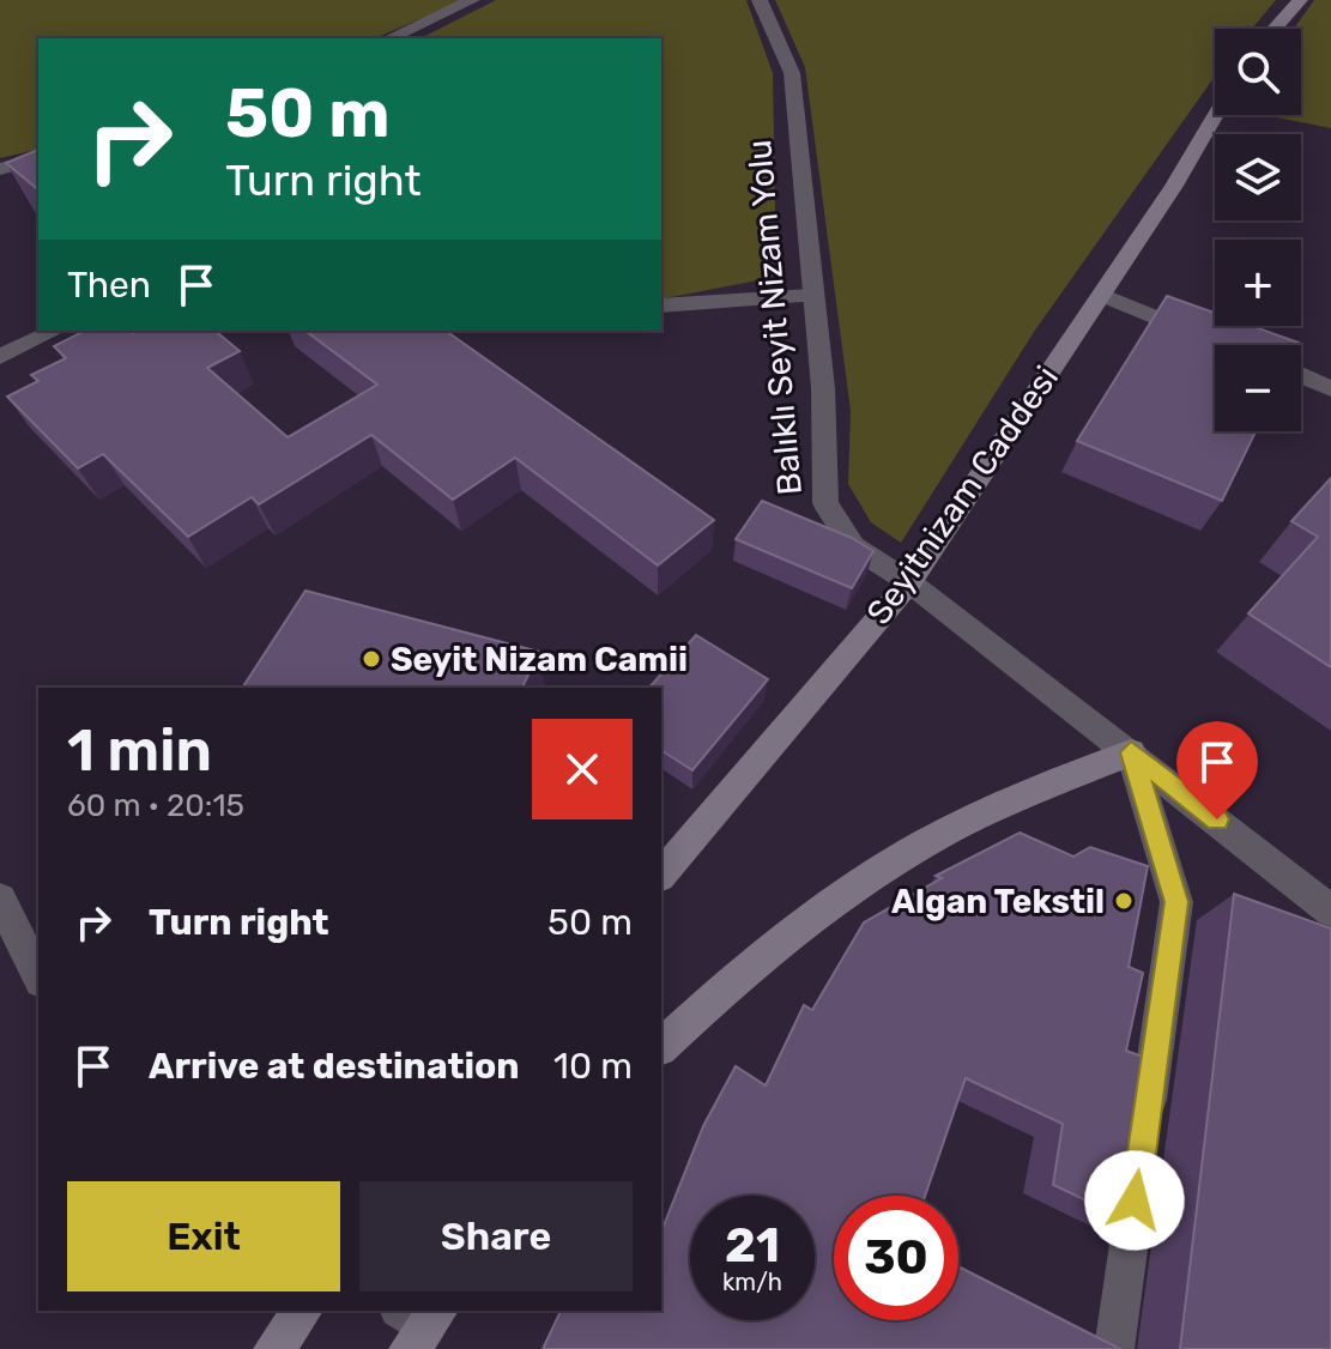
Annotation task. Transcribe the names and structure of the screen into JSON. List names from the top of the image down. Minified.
{"streets":{"main road":["Seyitnizam Caddesi"],"street":["Balıklı Seyit Nizam Yolu"]},"crossings":[["Balıklı Seyit Nizam Yolu","Seyitnizam Caddesi"]],"places":["Seyit Nizam Camii","Algan Tekstil"],"page":{"map_buttons":["+","−"],"turn":["50 m","Turn right"],"then":"Then","heading":["1 min","60 m · 20:15"],"list":[{"name":"Turn right","value":"50 m"},{"name":"Arrive at destination","value":"10 m"}],"buttons":["Exit","Share"],"speed":"21 km/h","limit":"30"}}
